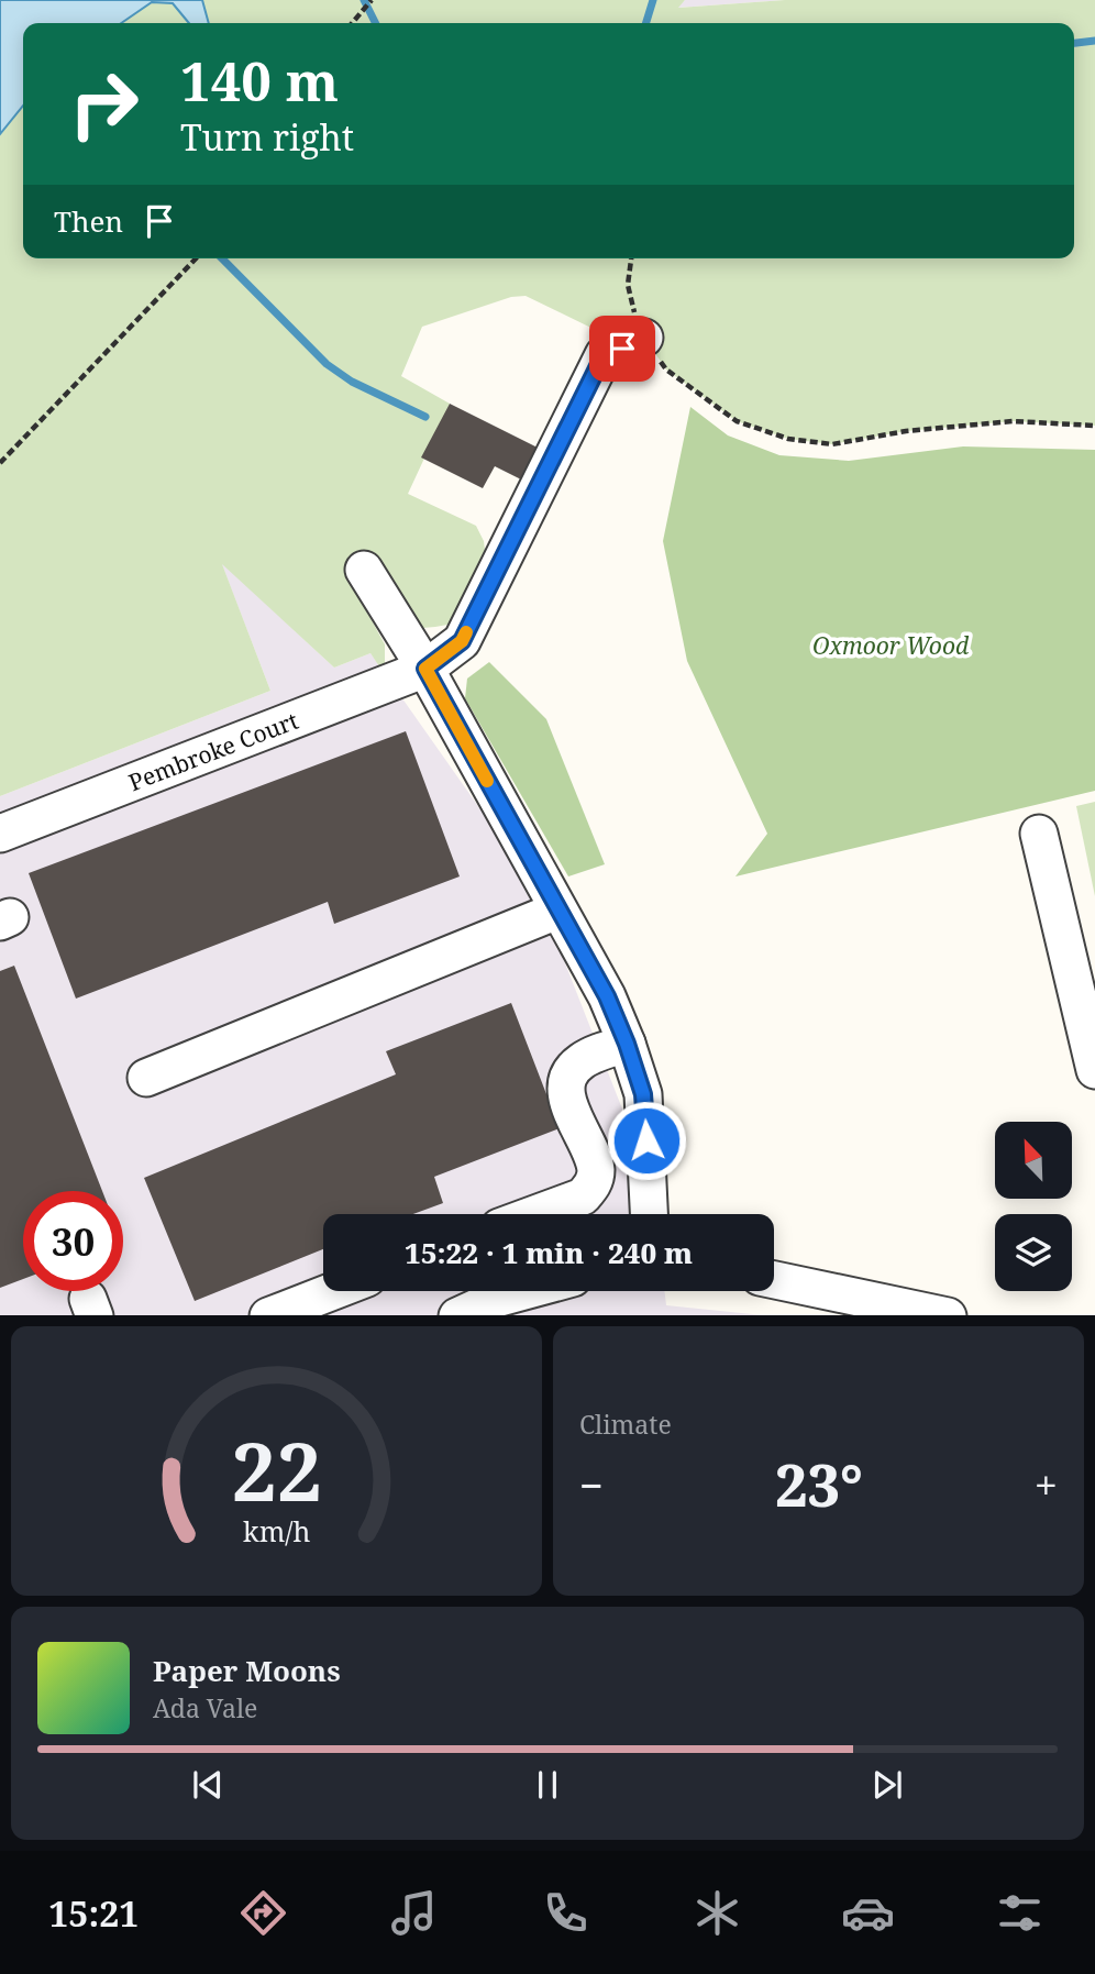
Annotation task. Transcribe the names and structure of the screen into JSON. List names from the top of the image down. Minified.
{"streets":{"street":["Pembroke Court"]},"parks":["Oxmoor Wood"],"north":"top left","page":{"turn":["140 m","Turn right"],"then":"Then","limit":"30","trip":"15:22 · 1 min · 240 m","tile":"Climate","heat":["−","23°","+"],"song":["Paper Moons","Ada Vale"],"tabs":"15:21","gauge":["22","km/h"]}}
